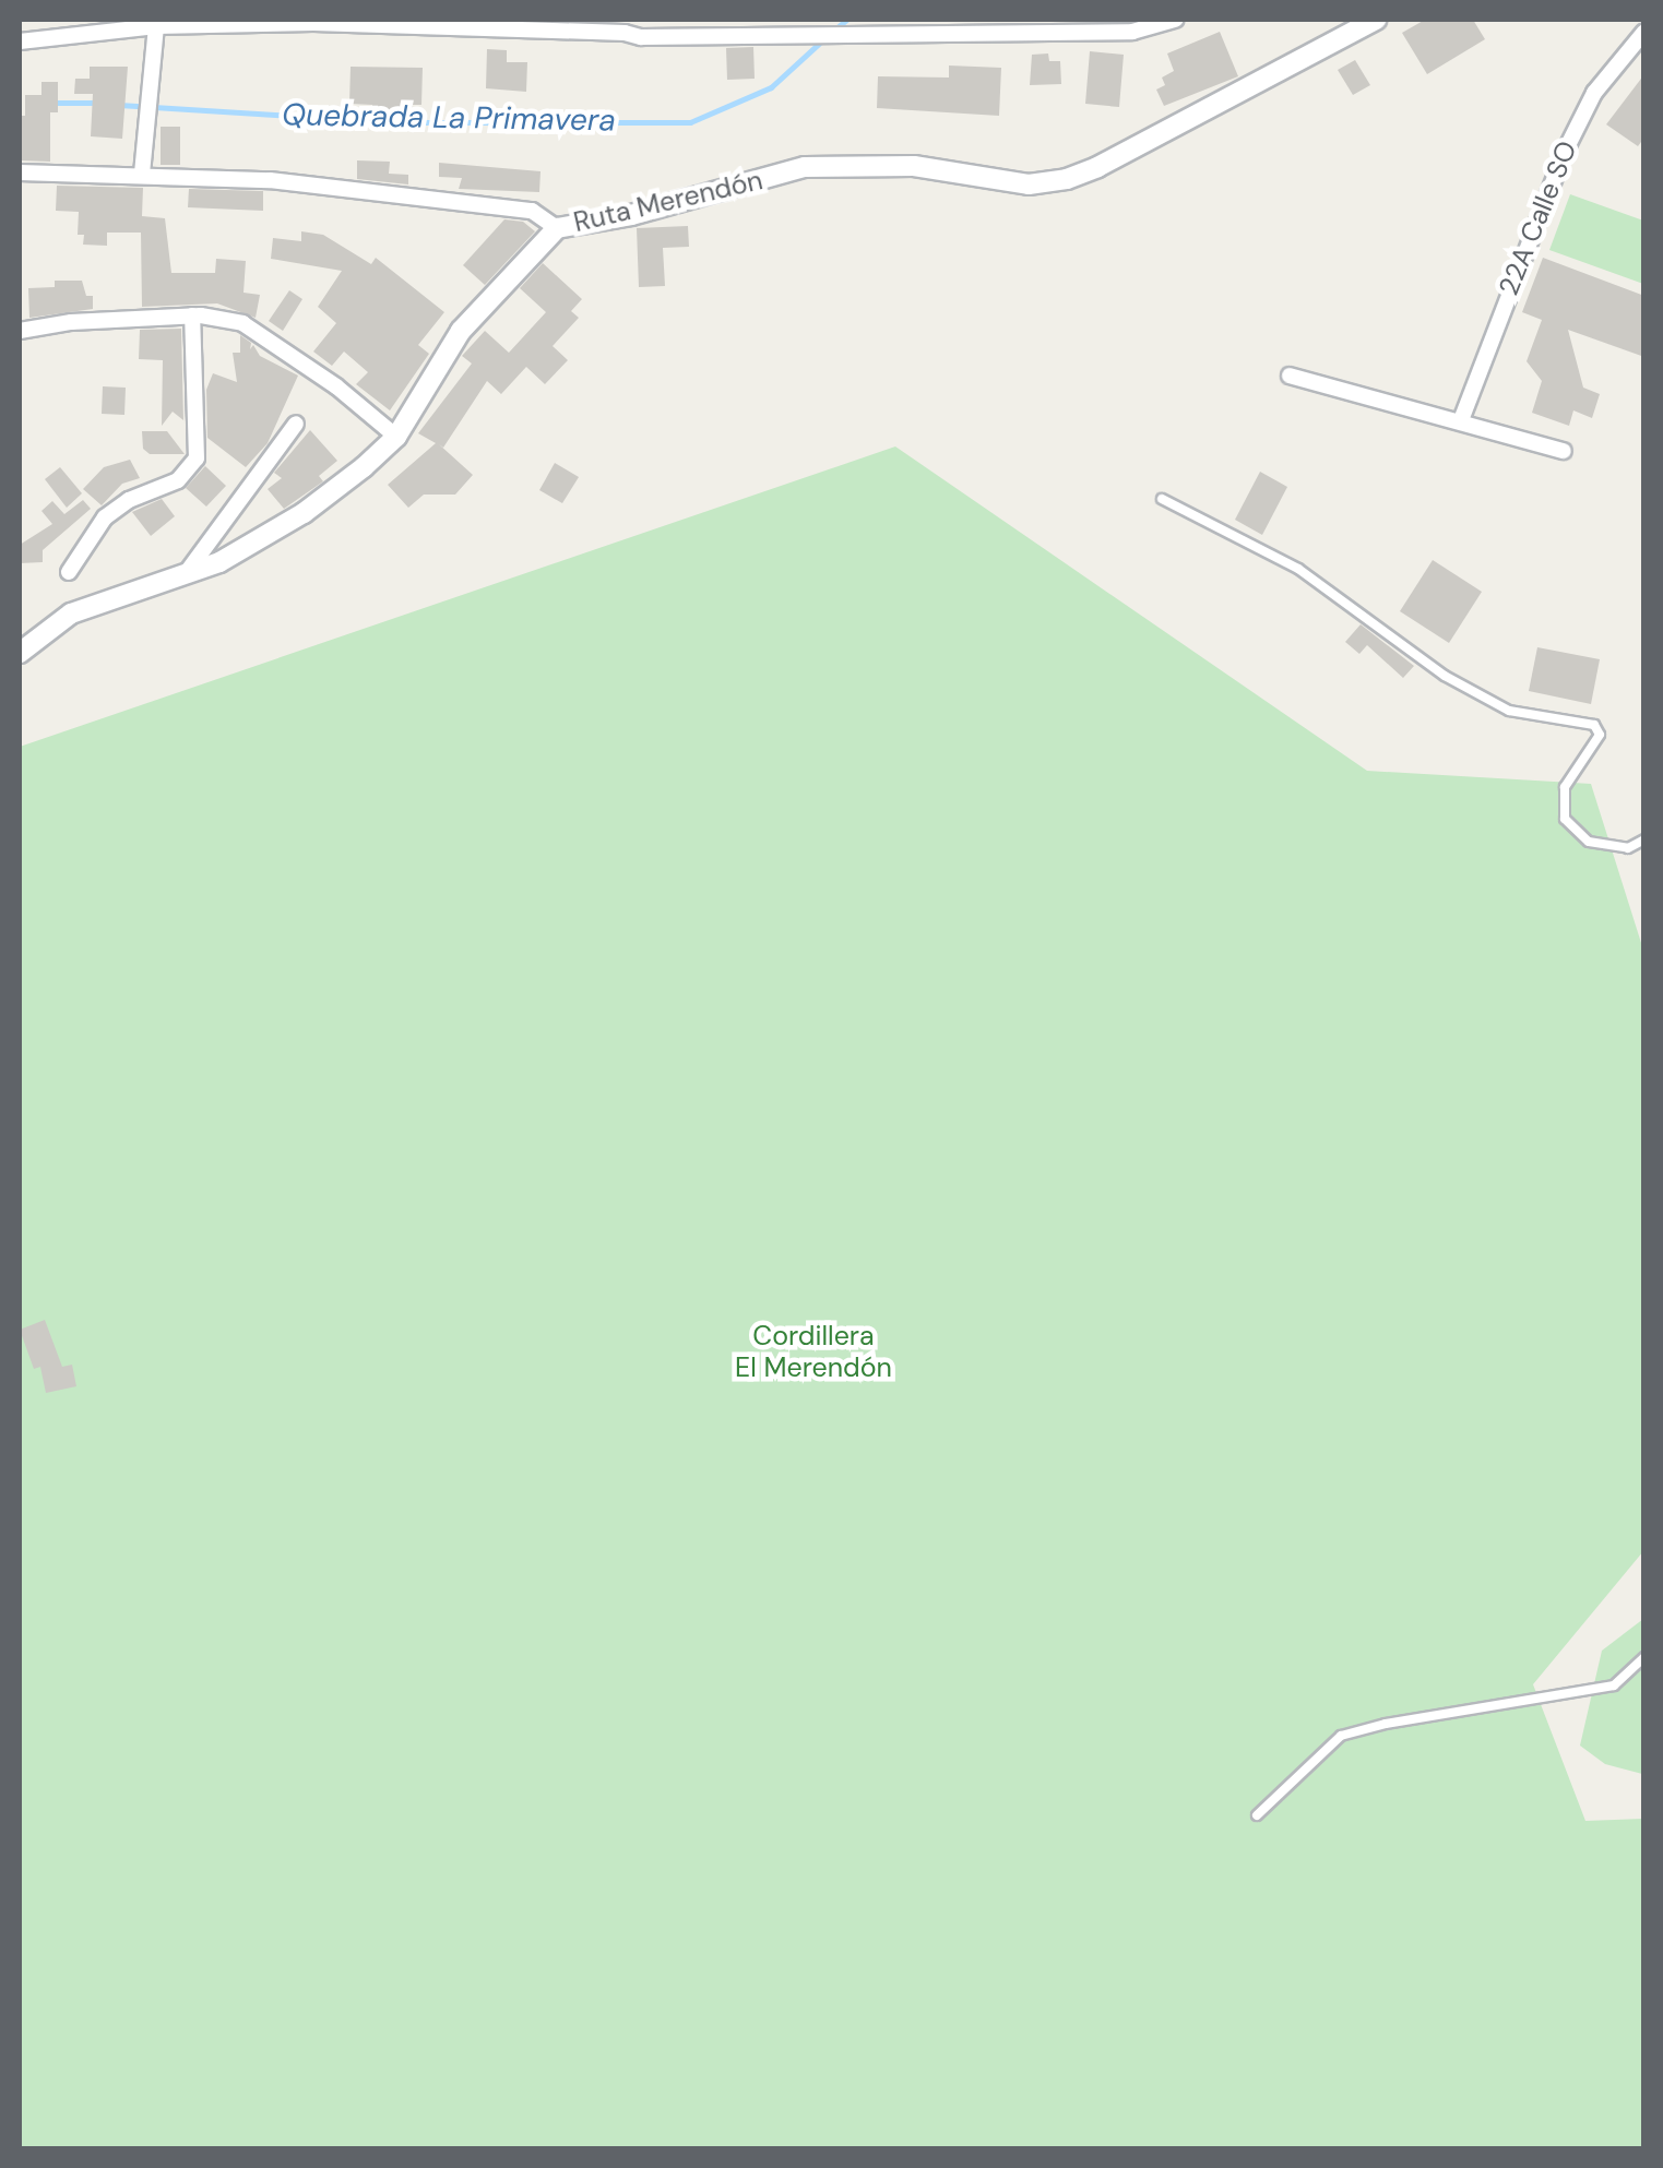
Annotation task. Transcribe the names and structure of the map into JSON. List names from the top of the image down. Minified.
{"streets":{"street":["Ruta Merendón","22A Calle SO"]},"water":["Quebrada La Primavera"],"parks":["Cordillera El Merendón"]}
